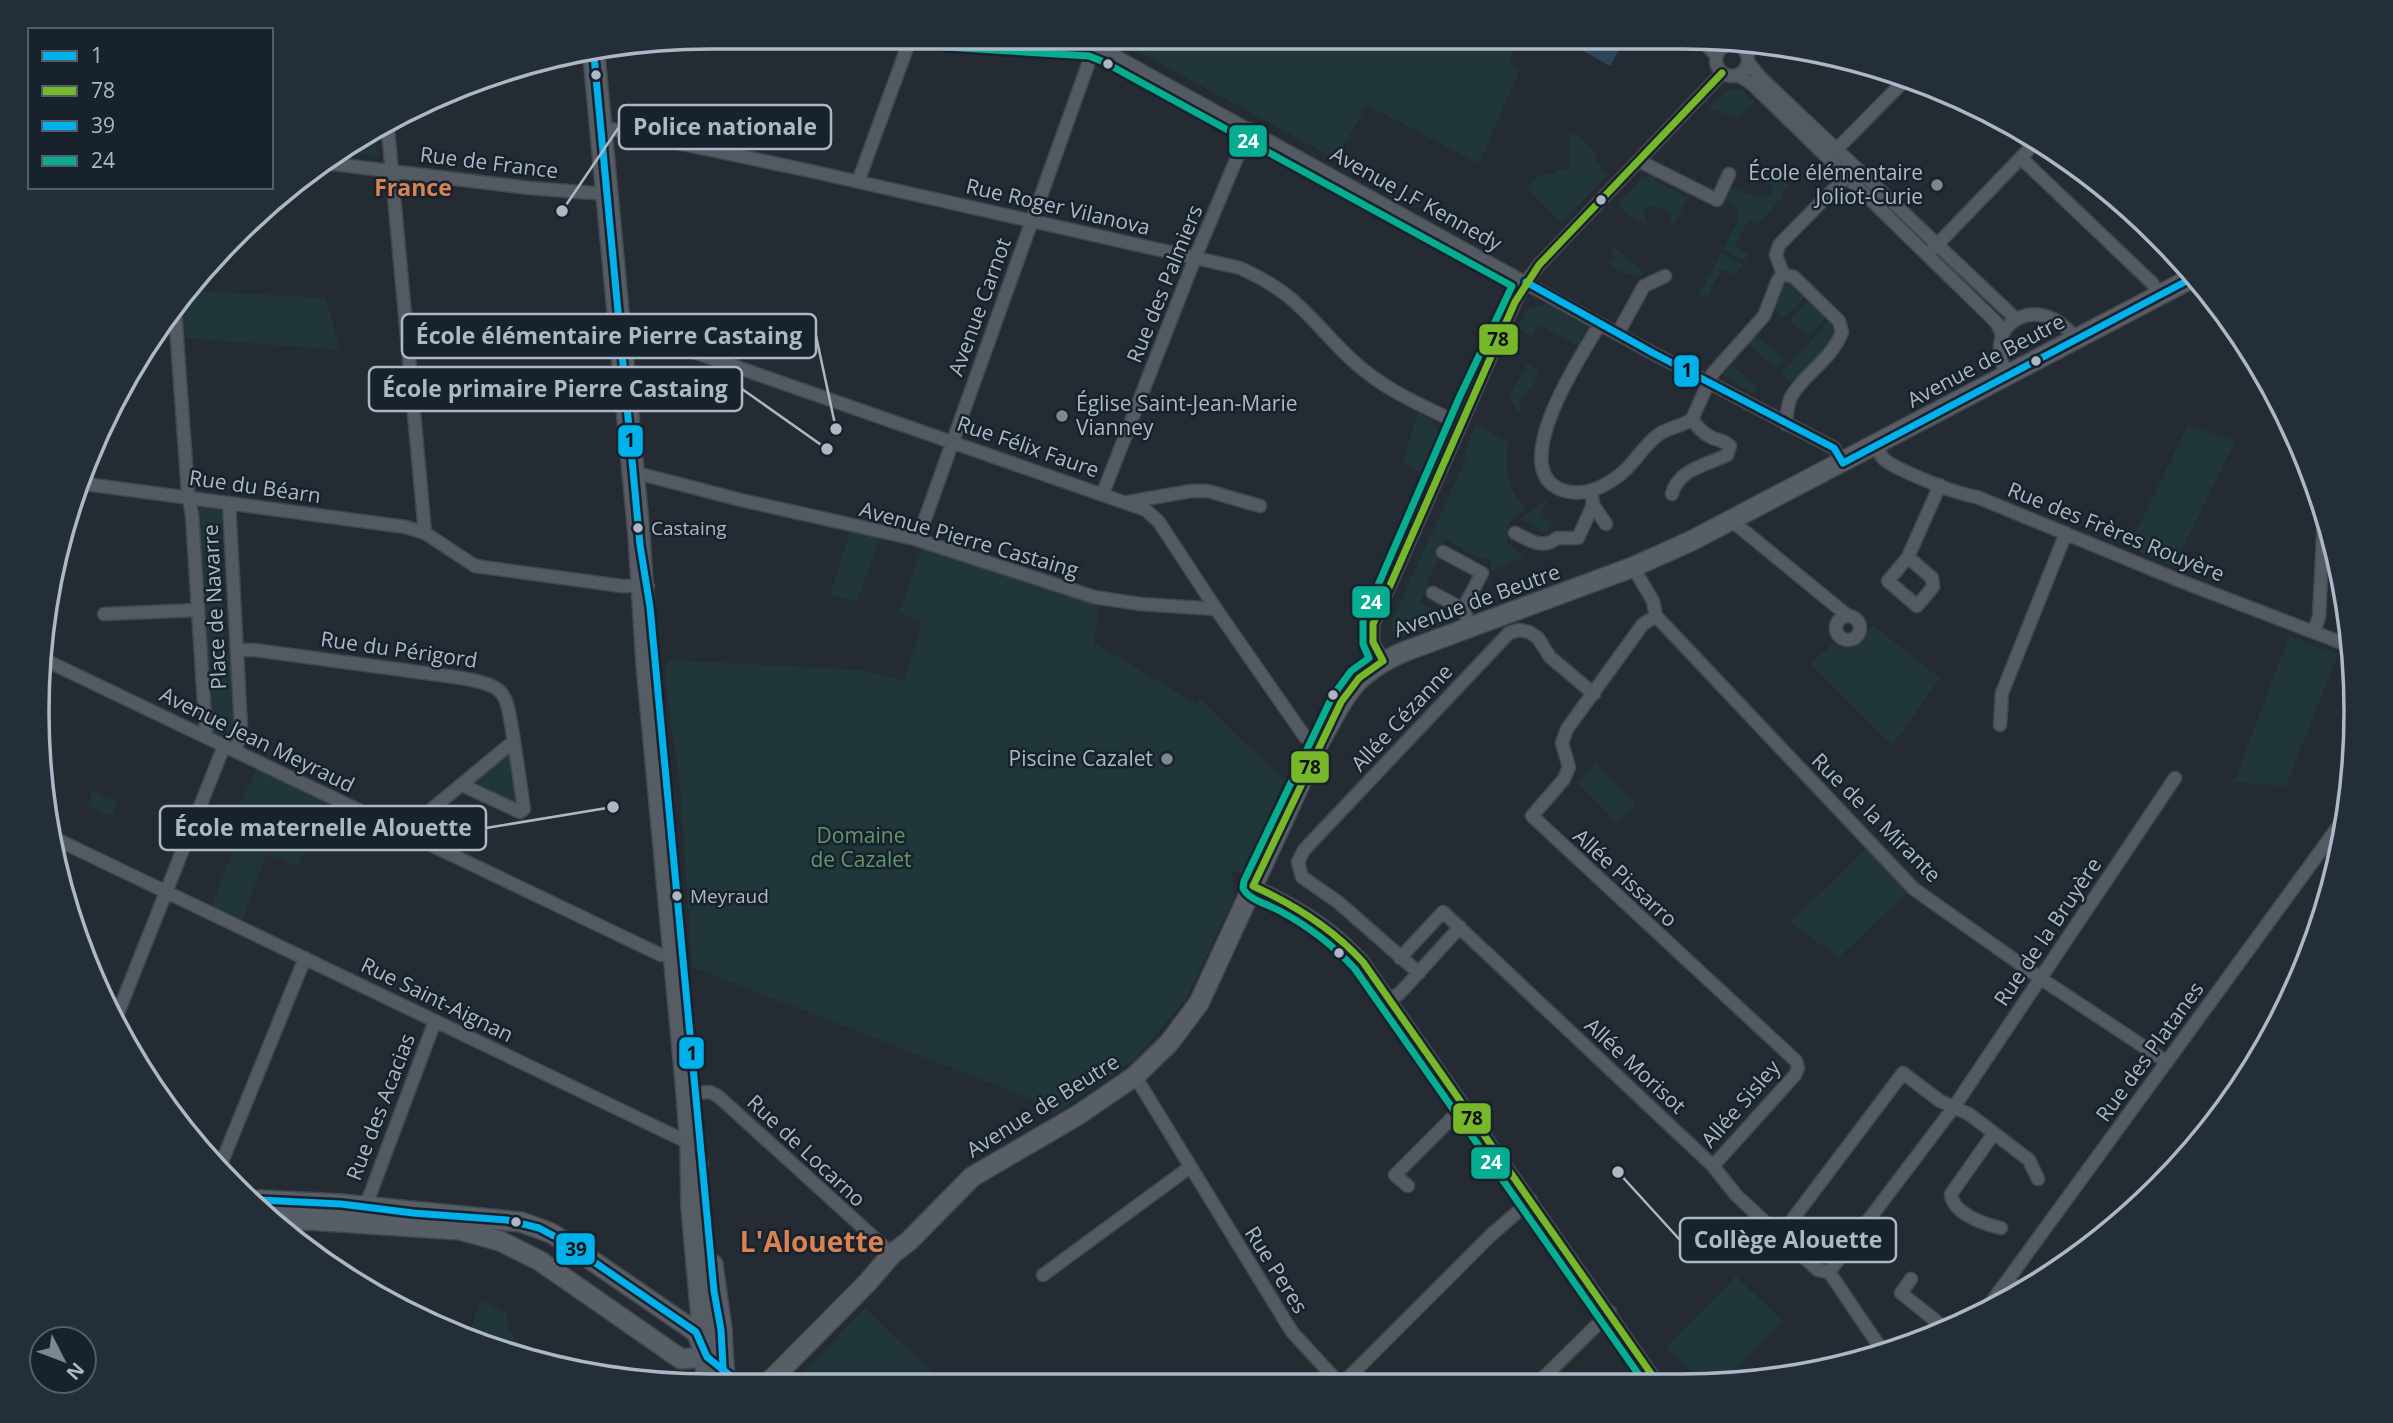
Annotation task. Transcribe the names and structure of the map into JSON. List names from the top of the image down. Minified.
{"streets":{"street":["Rue de France","Avenue J.F Kennedy","Rue Roger Vilanova","Rue des Palmiers","Avenue Carnot","Avenue de Beutre","Rue Félix Faure","Rue du Béarn","Rue des Frères Rouyère","Avenue Pierre Castaing","Place de Navarre","Rue du Périgord","Allée Cézanne","Avenue Jean Meyraud","Rue de la Mirante","Allée Pissarro","Rue de la Bruyère","Rue Saint-Aignan","Rue des Platanes","Allée Morisot","Allée Sisley","Rue des Acacias","Rue de Locarno","Rue Peres"]},"crossings":[["Avenue J.F Kennedy","Rue des Palmiers"],["Avenue J.F Kennedy","Avenue de Beutre"],["Rue Roger Vilanova","Rue des Palmiers"],["Rue Roger Vilanova","Avenue Carnot"],["Rue des Palmiers","Rue Félix Faure"],["Avenue Carnot","Rue Félix Faure"],["Avenue Carnot","Avenue Pierre Castaing"],["Avenue de Beutre","Rue Félix Faure"],["Avenue de Beutre","Rue des Frères Rouyère"],["Avenue de Beutre","Rue de la Mirante"],["Avenue de Beutre","Rue de Locarno"],["Avenue de Beutre","Rue Peres"],["Rue Félix Faure","Avenue Pierre Castaing"],["Rue du Béarn","Place de Navarre"],["Place de Navarre","Rue du Périgord"],["Place de Navarre","Avenue Jean Meyraud"],["Place de Navarre","Rue Saint-Aignan"],["Allée Cézanne","Allée Pissarro"],["Rue de la Mirante","Rue de la Bruyère"],["Rue de la Mirante","Rue des Platanes"],["Allée Pissarro","Allée Sisley"],["Rue de la Bruyère","Allée Morisot"],["Rue Saint-Aignan","Rue des Acacias"],["Allée Morisot","Allée Sisley"]],"districts":["France","L'Alouette"],"parks":["Domaine de Cazalet"],"places":["École élémentaire Joliot-Curie","Police nationale","Église Saint-Jean-Marie Vianney","École élémentaire Pierre Castaing","École primaire Pierre Castaing","Castaing","Piscine Cazalet","École maternelle Alouette","Meyraud","Collège Alouette"],"lines":["transit line 24","transit line 1","transit line 78","transit line 39"],"legend":["1","78","39","24"],"north":"bottom right"}
